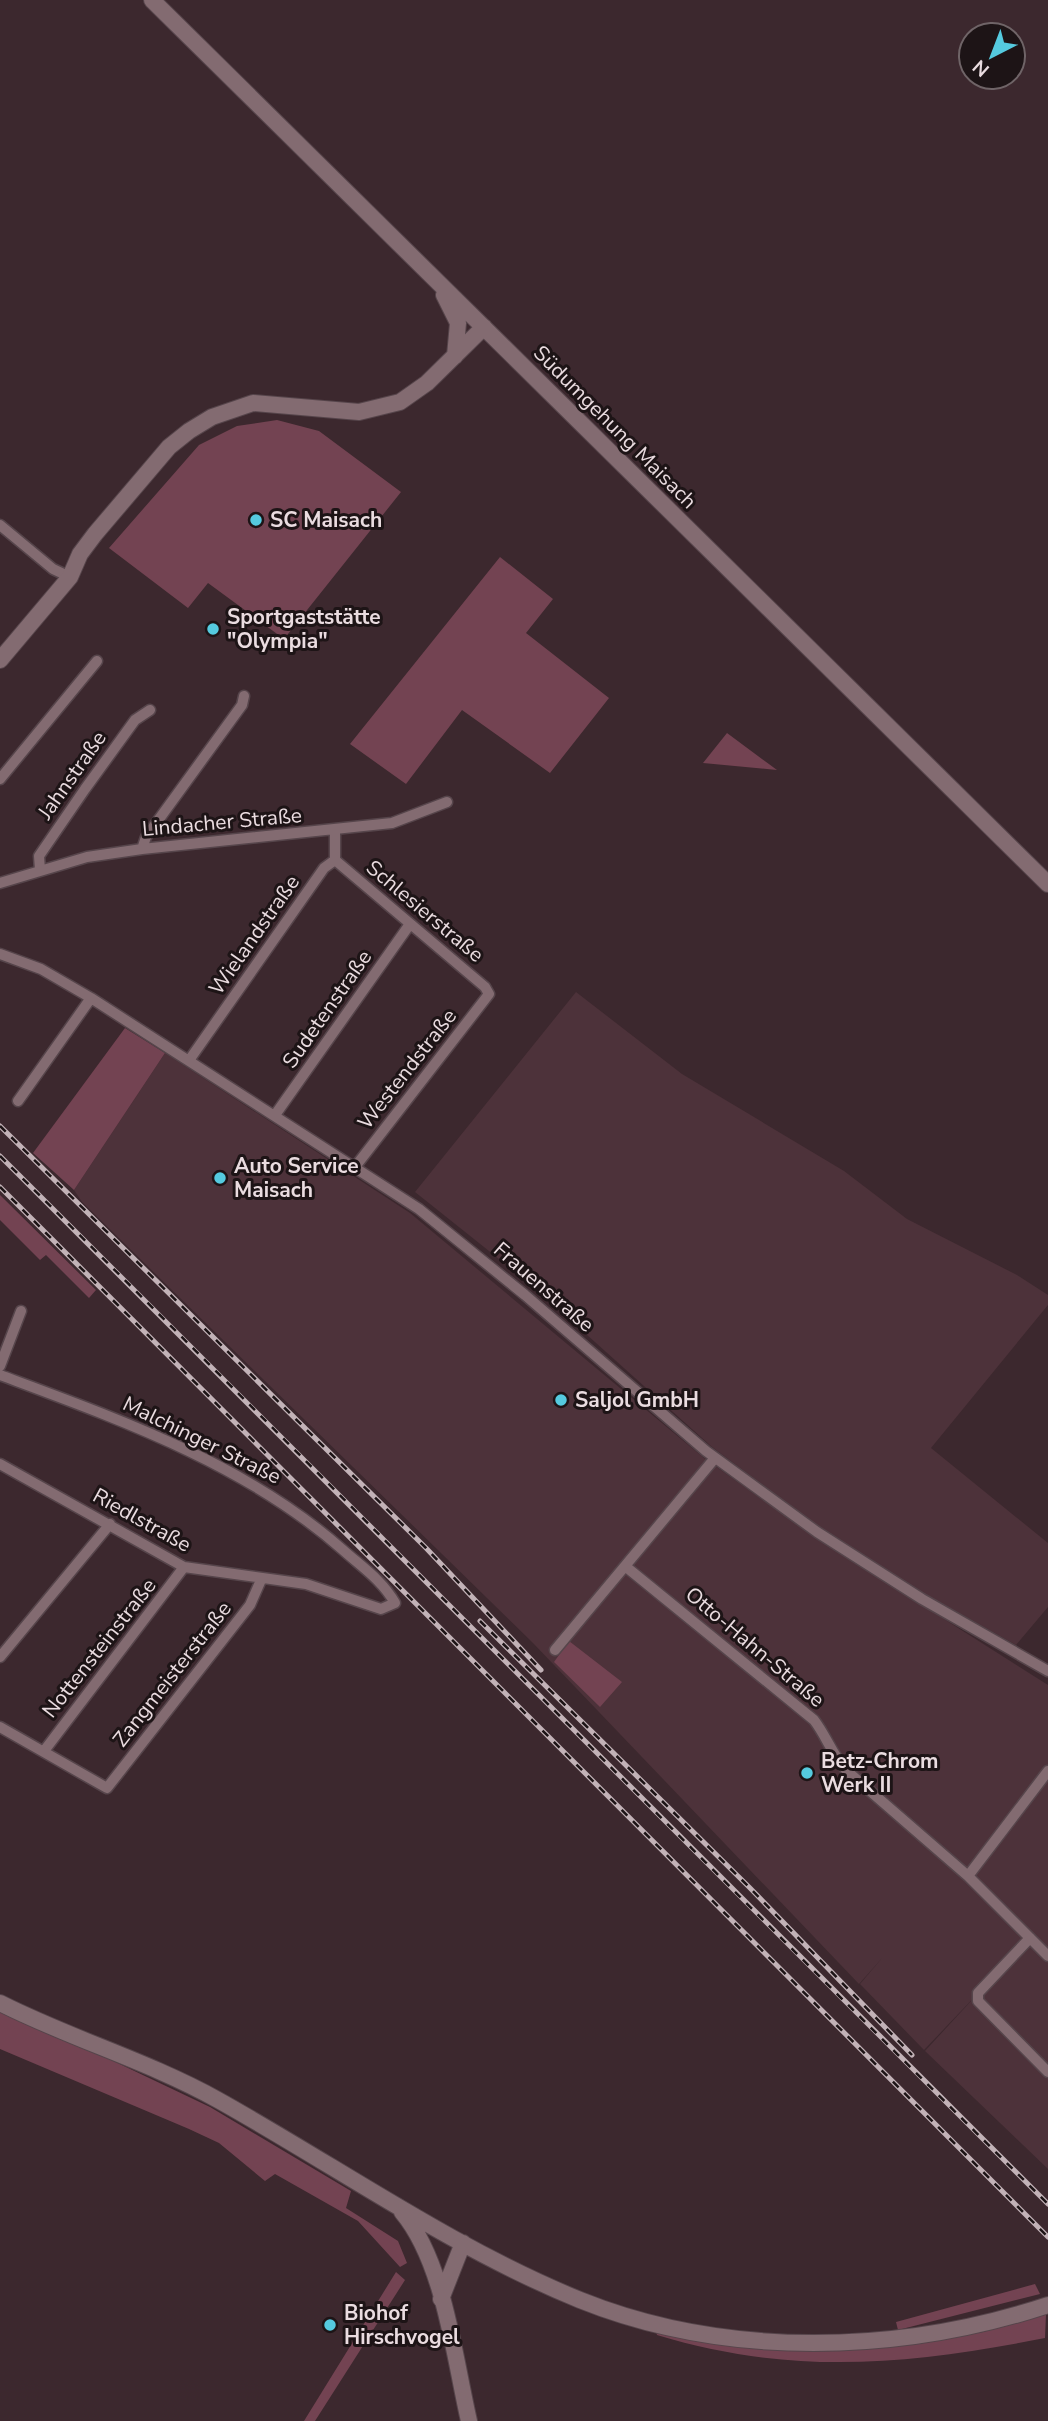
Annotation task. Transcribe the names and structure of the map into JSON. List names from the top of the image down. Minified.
{"streets":{"street":["Südumgehung Maisach","Jahnstraße","Lindacher Straße","Schlesierstraße","Wielandstraße","Sudetenstraße","Westendstraße","Frauenstraße","Malchinger Straße","Riedlstraße","Otto-Hahn-Straße","Nottensteinstraße","Zangmeisterstraße"]},"crossings":[["Jahnstraße","Lindacher Straße"],["Schlesierstraße","Wielandstraße"],["Schlesierstraße","Sudetenstraße"],["Schlesierstraße","Westendstraße"],["Wielandstraße","Frauenstraße"],["Sudetenstraße","Frauenstraße"],["Westendstraße","Frauenstraße"],["Malchinger Straße","Riedlstraße"],["Riedlstraße","Nottensteinstraße"],["Riedlstraße","Zangmeisterstraße"],["Nottensteinstraße","Zangmeisterstraße"]],"places":["SC Maisach","Sportgaststätte \"Olympia\"","Auto Service Maisach","Saljol GmbH","Betz-Chrom Werk II","Biohof Hirschvogel"],"north":"bottom left"}
